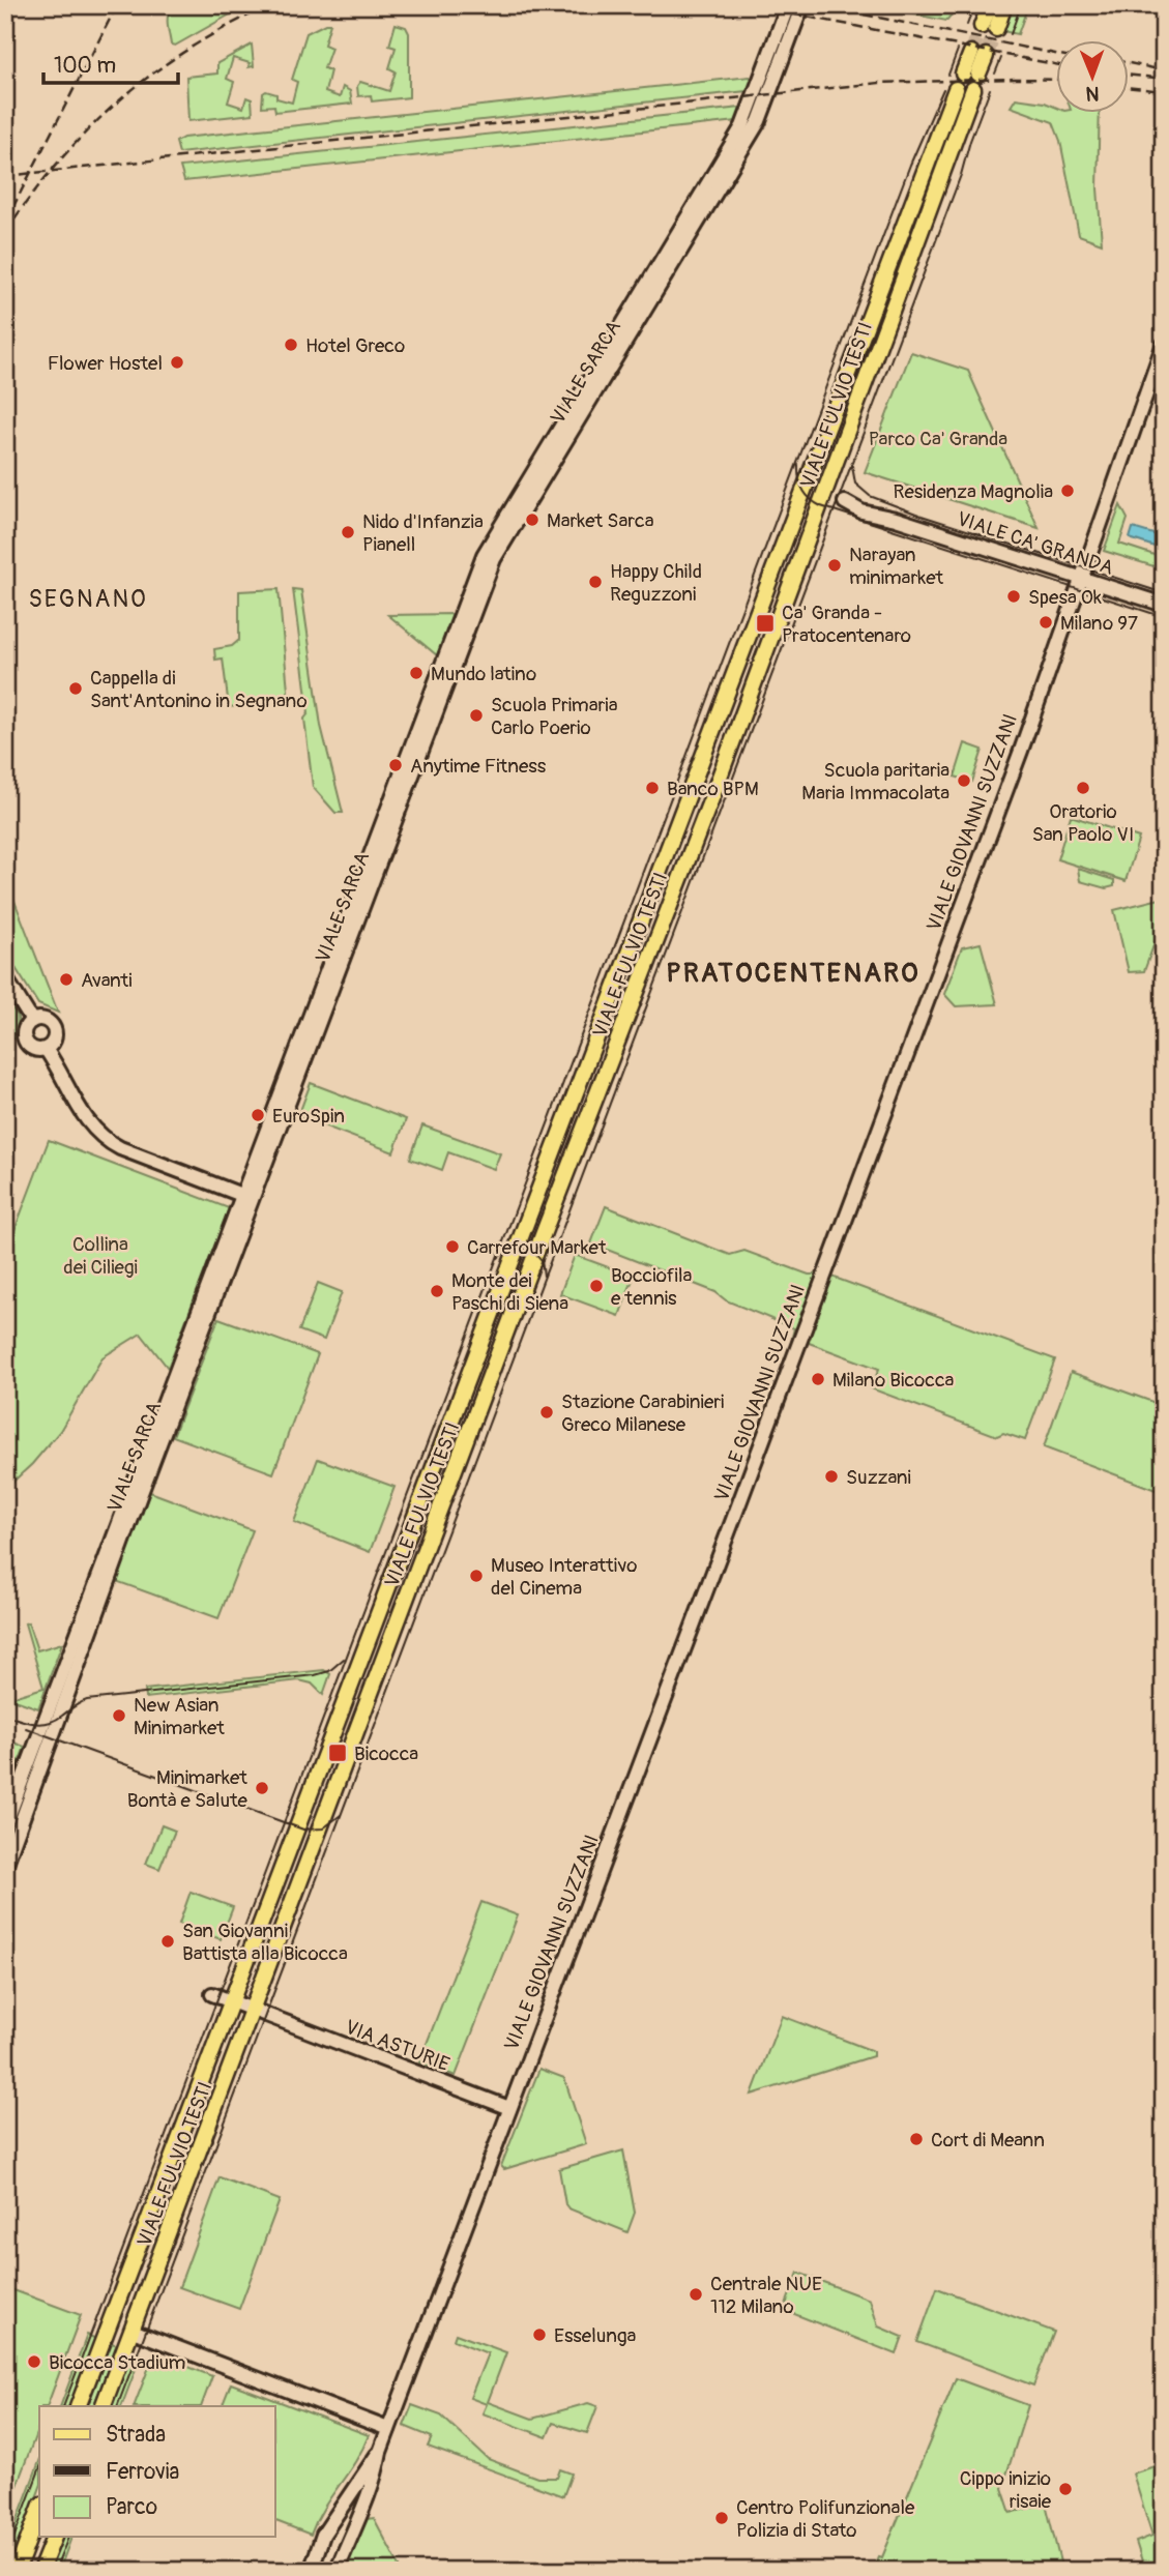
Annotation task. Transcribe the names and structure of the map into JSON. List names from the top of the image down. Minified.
{"streets":{"main road":["VIALE FULVIO TESTI","VIALE CA' GRANDA"],"street":["VIALE SARCA","VIALE GIOVANNI SUZZANI","VIA ASTURIE"]},"crossings":[["VIALE FULVIO TESTI","VIALE CA' GRANDA"],["VIALE FULVIO TESTI","VIA ASTURIE"],["VIALE CA' GRANDA","VIALE GIOVANNI SUZZANI"],["VIALE GIOVANNI SUZZANI","VIA ASTURIE"]],"districts":["SEGNANO","PRATOCENTENARO"],"parks":["Parco Ca' Granda","Collina dei Ciliegi"],"places":{"other":["Hotel Greco","Flower Hostel","Residenza Magnolia","Market Sarca","Nido d'Infanzia Pianell","Narayan minimarket","Happy Child Reguzzoni","Spesa Ok","Milano 97","Mundo latino","Cappella di Sant'Antonino in Segnano","Scuola Primaria Carlo Poerio","Anytime Fitness","Scuola paritaria Maria Immacolata","Banco BPM","Oratorio San Paolo VI","Avanti","EuroSpin","Carrefour Market","Bocciofila e tennis","Monte dei Paschi di Siena","Milano Bicocca","Stazione Carabinieri Greco Milanese","Suzzani","Museo Interattivo del Cinema","New Asian Minimarket","Minimarket Bontà e Salute","San Giovanni Battista alla Bicocca","Cort di Meann","Centrale NUE 112 Milano","Esselunga","Bicocca Stadium","Cippo inizio risaie","Centro Polifunzionale Polizia di Stato"],"transit":["Ca' Granda - Pratocentenaro","Bicocca"]},"legend":["Strada","Ferrovia","Parco"],"scale_bar":"100 m","north":"bottom"}
